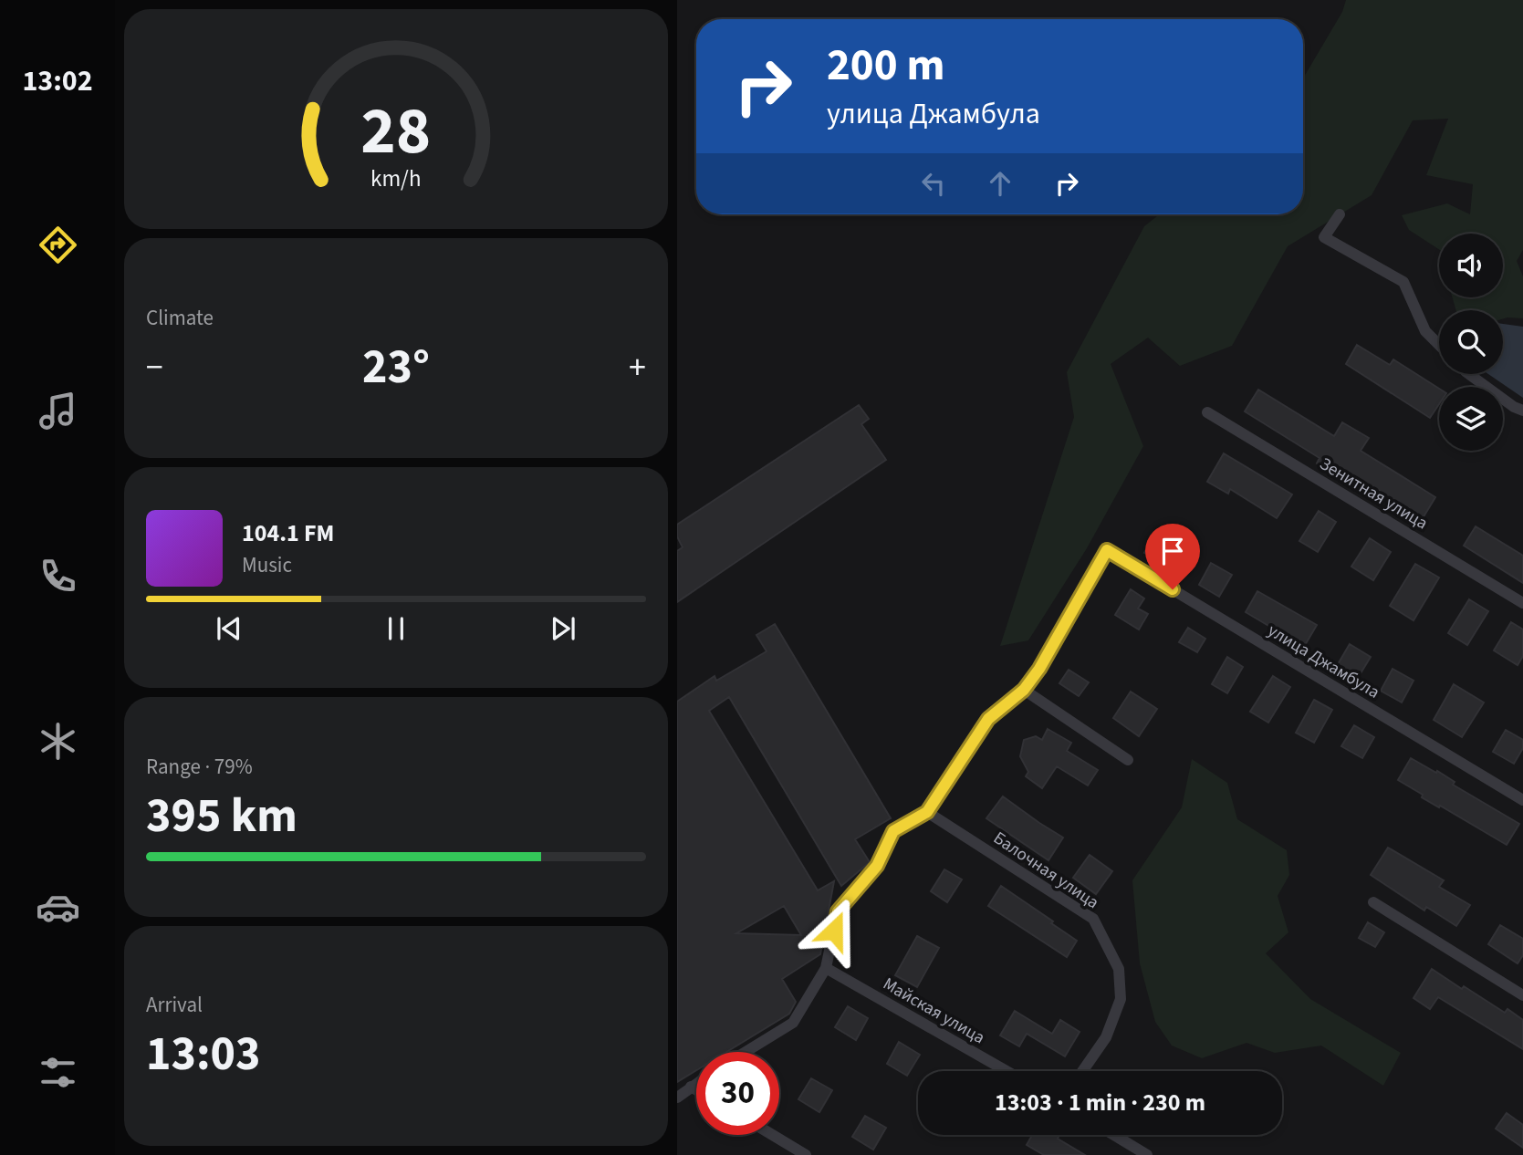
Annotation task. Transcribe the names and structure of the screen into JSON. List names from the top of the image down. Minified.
{"streets":{"street":["Зенитная улица","улица Джамбула","Балочная улица","Майская улица"]},"page":{"tabs":"13:02","turn":["200 m","улица Джамбула"],"tile":["Climate",["Range · 79%","395 km"],["Arrival","13:03"]],"heat":["−","23°","+"],"song":["104.1 FM","Music"],"limit":"30","trip":"13:03 · 1 min · 230 m","gauge":["28","km/h"]}}
